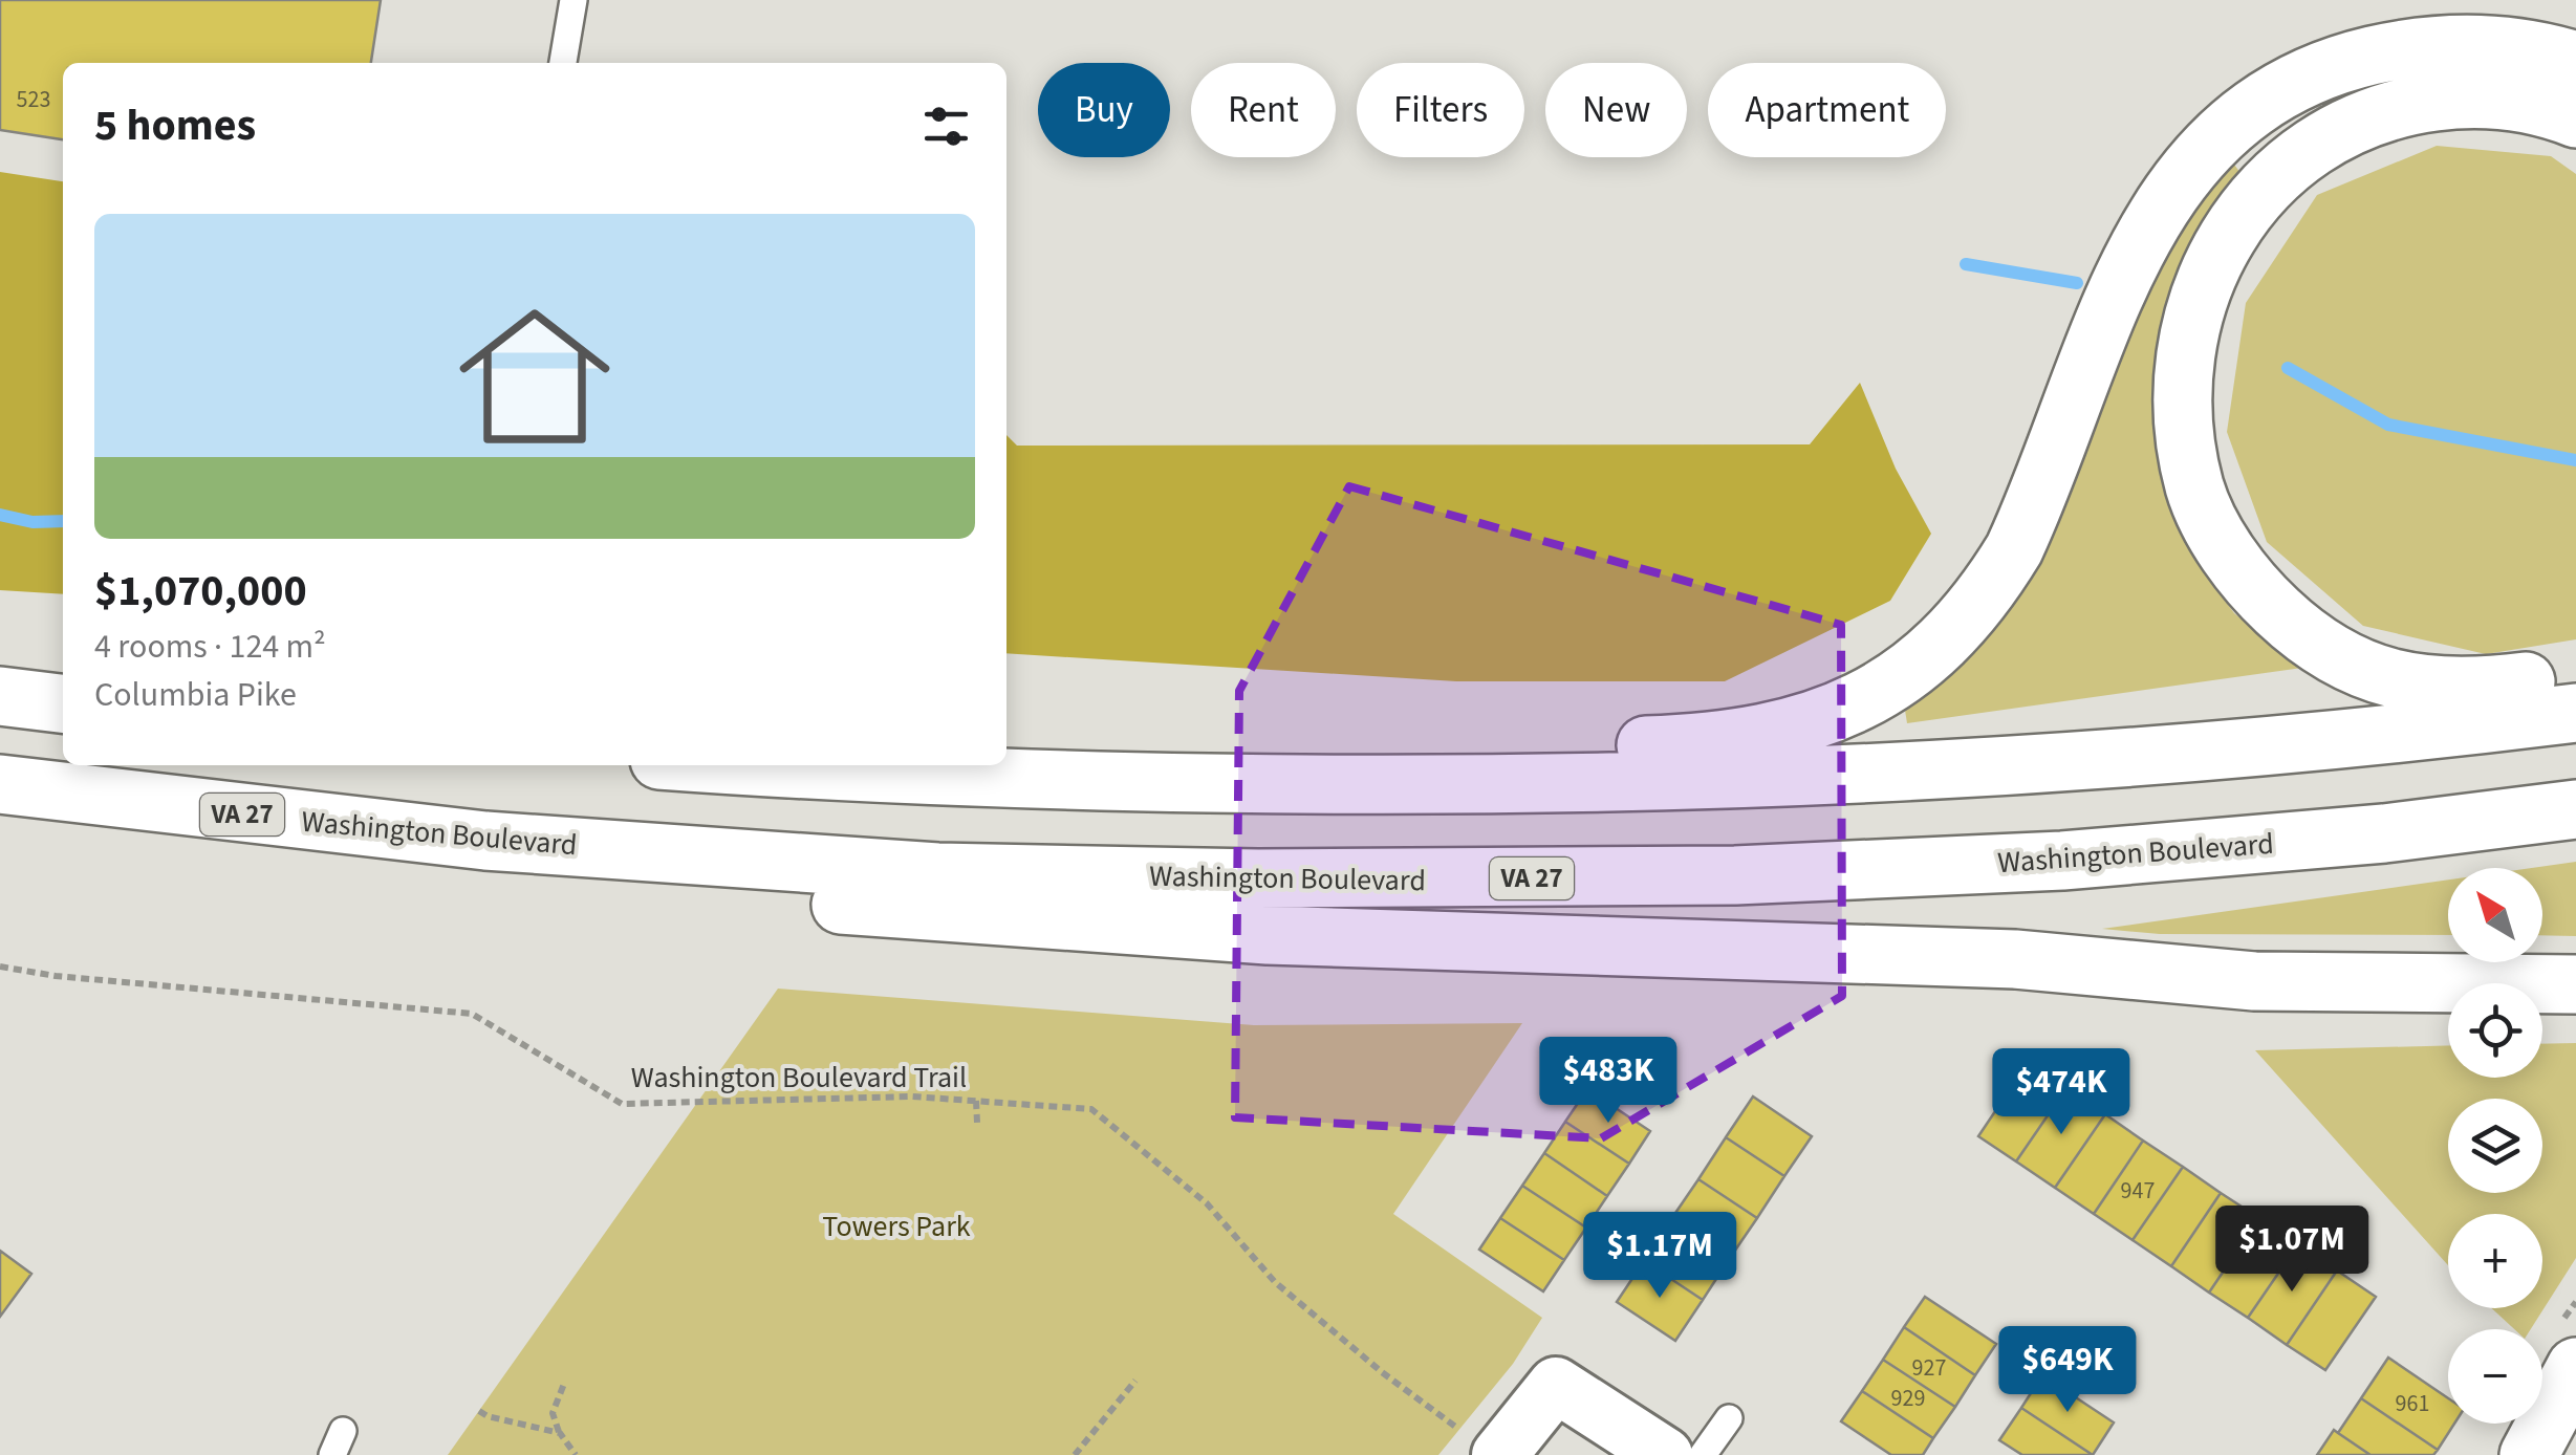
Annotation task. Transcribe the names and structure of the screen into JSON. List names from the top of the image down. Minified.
{"streets":{"main road":["VA 27","Washington Boulevard"],"path":["Washington Boulevard Trail"]},"parks":["Towers Park"],"house_numbers":["523","947","927","929","961"],"north":"top left","page":{"chip":["Buy","Rent","Filters","New","Apartment"],"heading":"5 homes","list":[{"name":"$1,070,000","note":"4 rooms · 124 m² · Columbia Pike"}],"map_buttons":["+","−"],"price":["$483K","$474K","$1.07M","$1.17M","$649K"]}}
